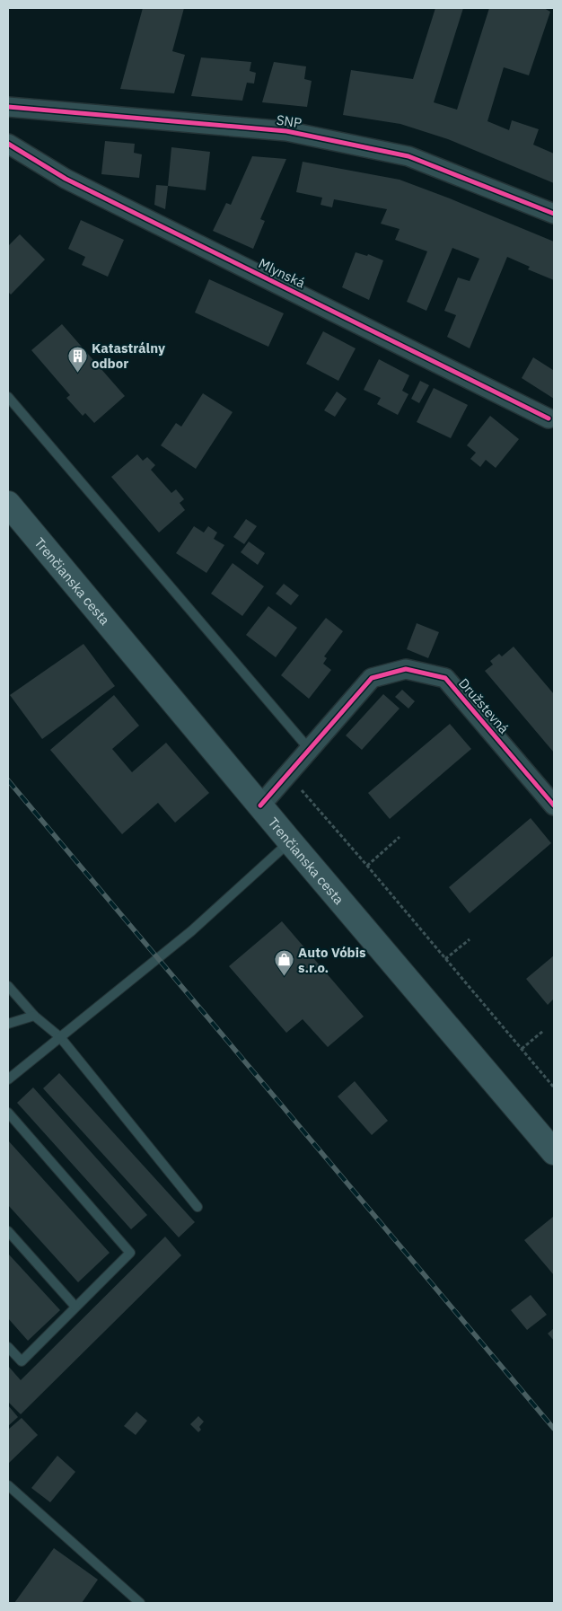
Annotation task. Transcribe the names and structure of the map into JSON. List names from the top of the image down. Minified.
{"streets":{"main road":["Trenčianska cesta"],"street":["SNP","Mlynská","Družstevná"]},"places":{"building":["Katastrálny odbor"],"shop":["Auto Vóbis s.r.o."]}}
